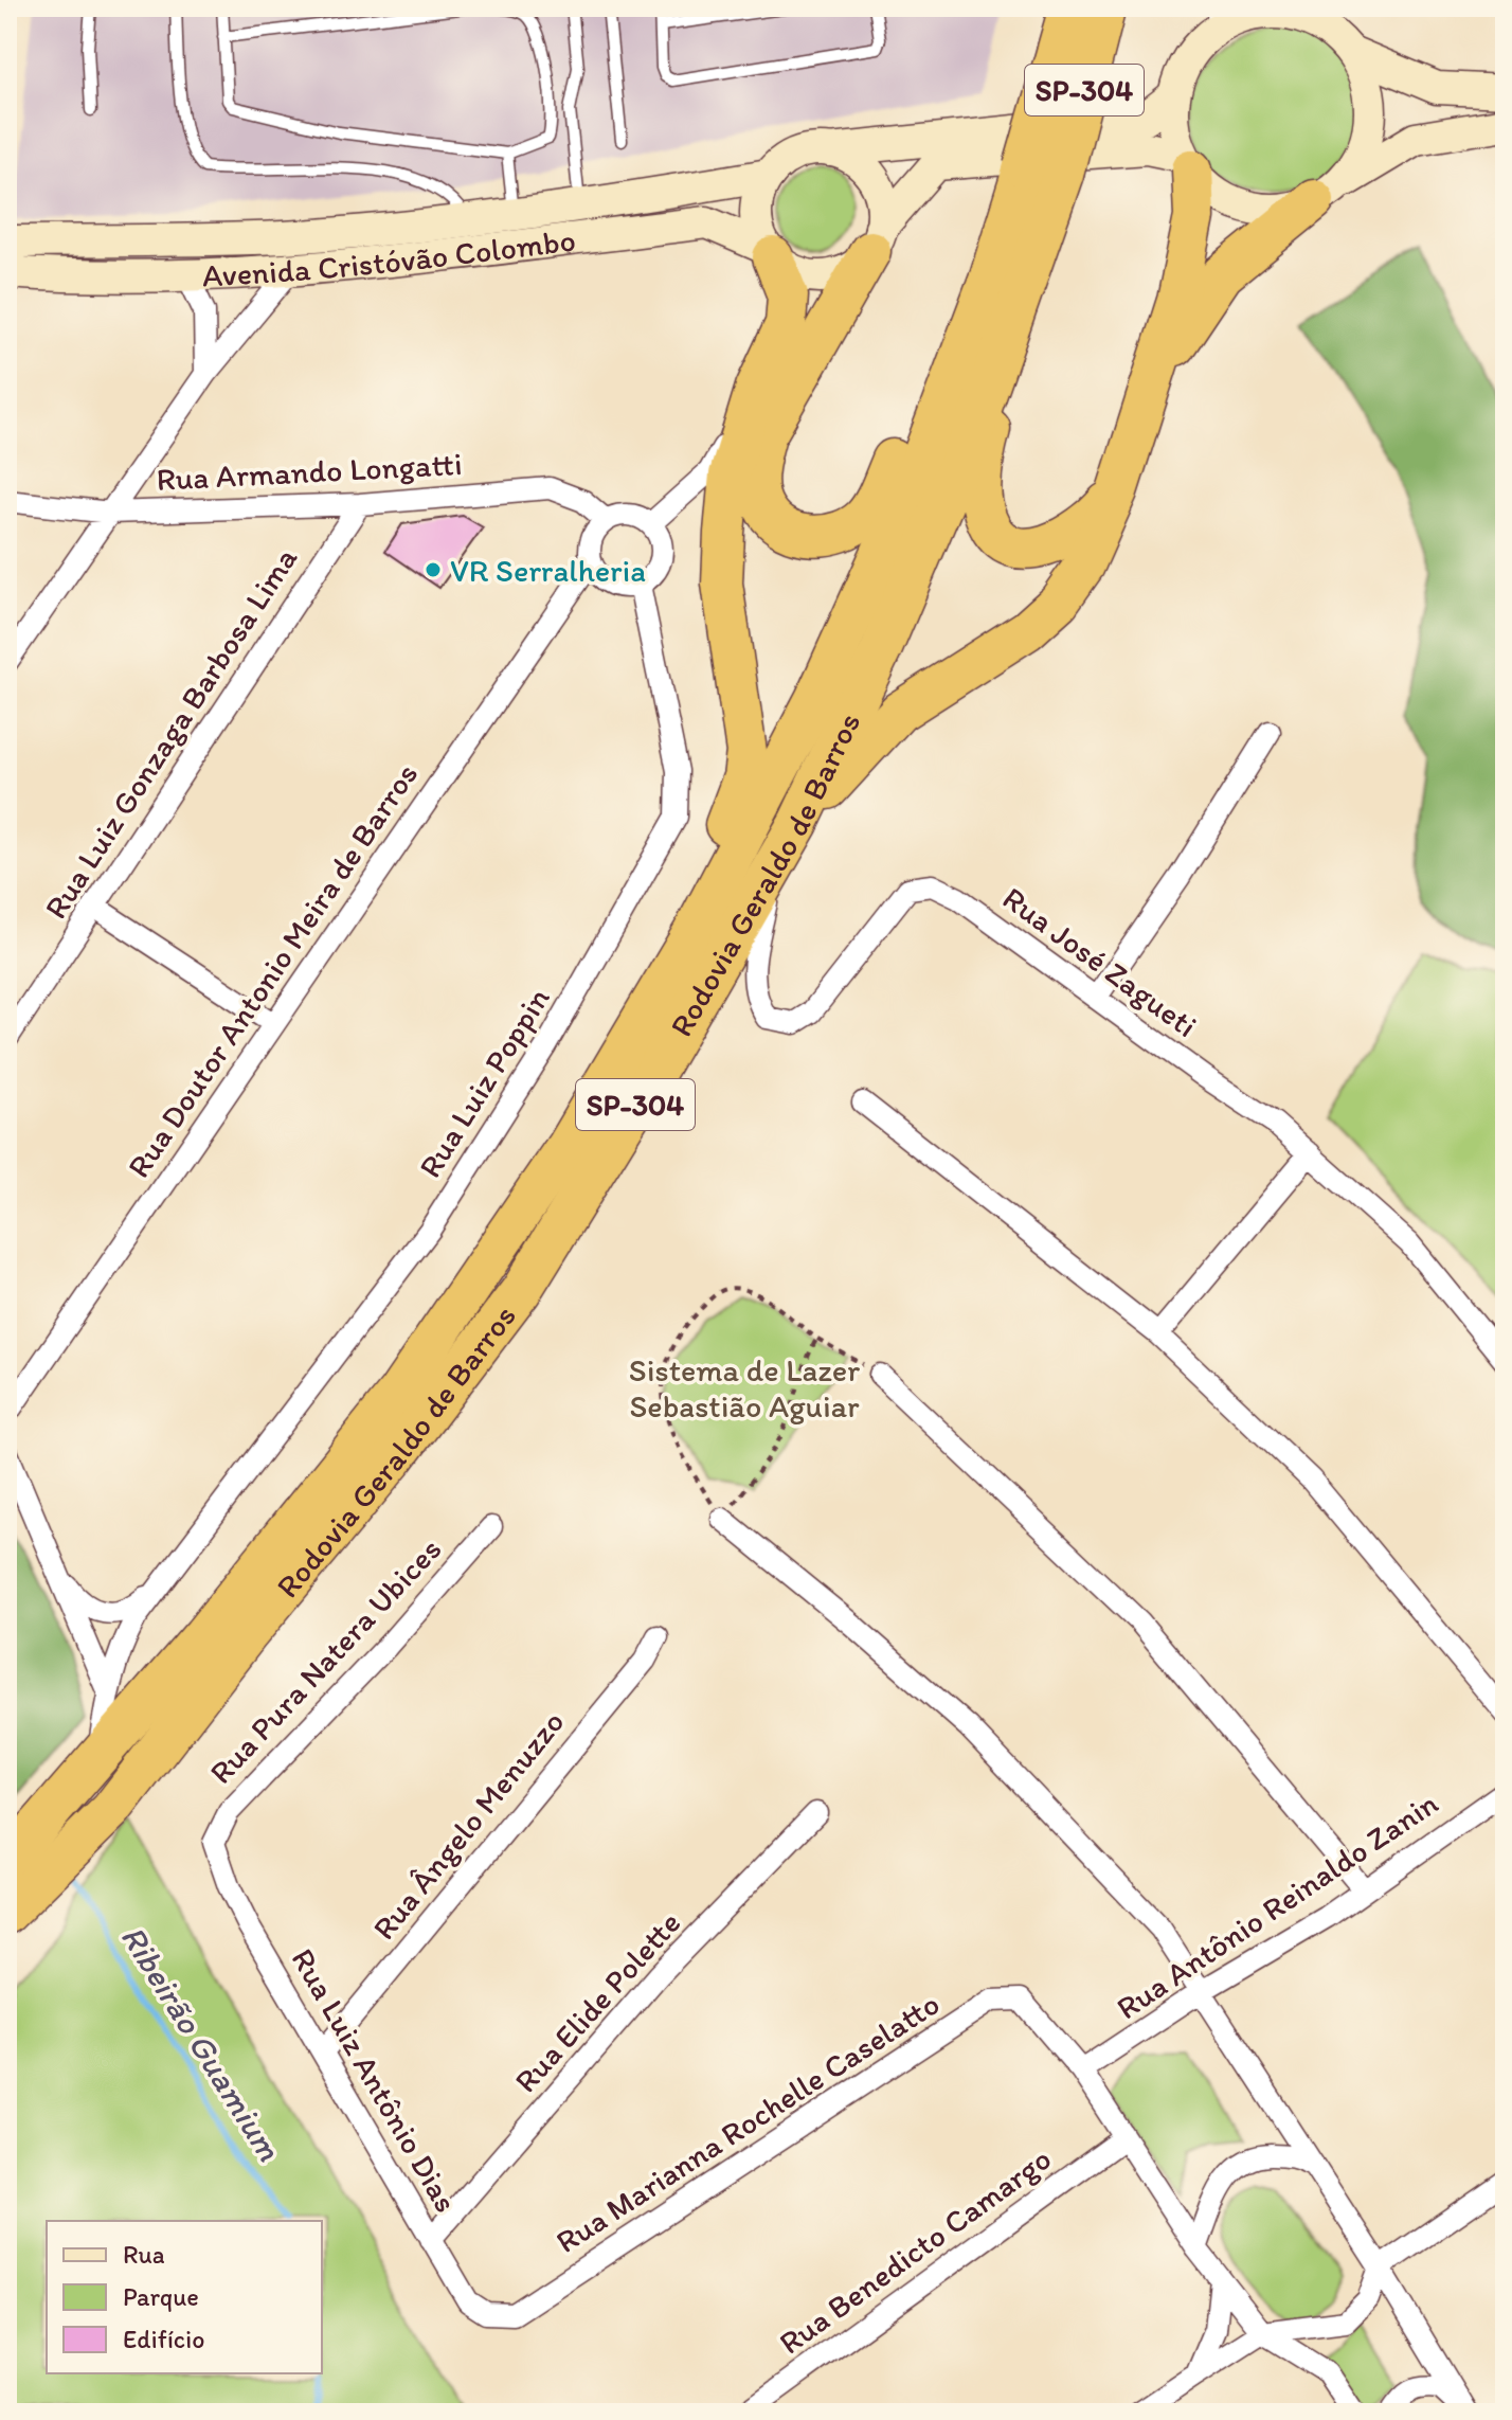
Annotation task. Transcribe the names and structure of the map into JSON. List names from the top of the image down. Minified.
{"streets":{"highway":["SP-304","Rodovia Geraldo de Barros"],"main road":["Avenida Cristóvão Colombo"],"street":["Rua Armando Longatti","Rua Luiz Gonzaga Barbosa Lima","Rua José Zagueti","Rua Doutor Antonio Meira de Barros","Rua Luiz Poppin","Rua Pura Natera Ubices","Rua Ângelo Menuzzo","Rua Antônio Reinaldo Zanin","Rua Elide Polette","Rua Luiz Antônio Dias","Rua Marianna Rochelle Caselatto","Rua Benedicto Camargo"]},"crossings":[["Rua Armando Longatti","Rua Luiz Gonzaga Barbosa Lima"],["Rua Armando Longatti","Rua Doutor Antonio Meira de Barros"],["Rua Armando Longatti","Rua Luiz Poppin"],["Rodovia Geraldo de Barros","Rua José Zagueti"],["Rodovia Geraldo de Barros","Rua Luiz Poppin"],["Rua Doutor Antonio Meira de Barros","Rua Luiz Poppin"],["Rua Pura Natera Ubices","Rua Luiz Antônio Dias"],["Rua Ângelo Menuzzo","Rua Luiz Antônio Dias"],["Rua Antônio Reinaldo Zanin","Rua Marianna Rochelle Caselatto"],["Rua Elide Polette","Rua Luiz Antônio Dias"],["Rua Luiz Antônio Dias","Rua Marianna Rochelle Caselatto"]],"water":["Ribeirão Guamium"],"parks":["Sistema de Lazer Sebastião Aguiar"],"places":["VR Serralheria"],"legend":["Rua","Parque","Edifício"]}
